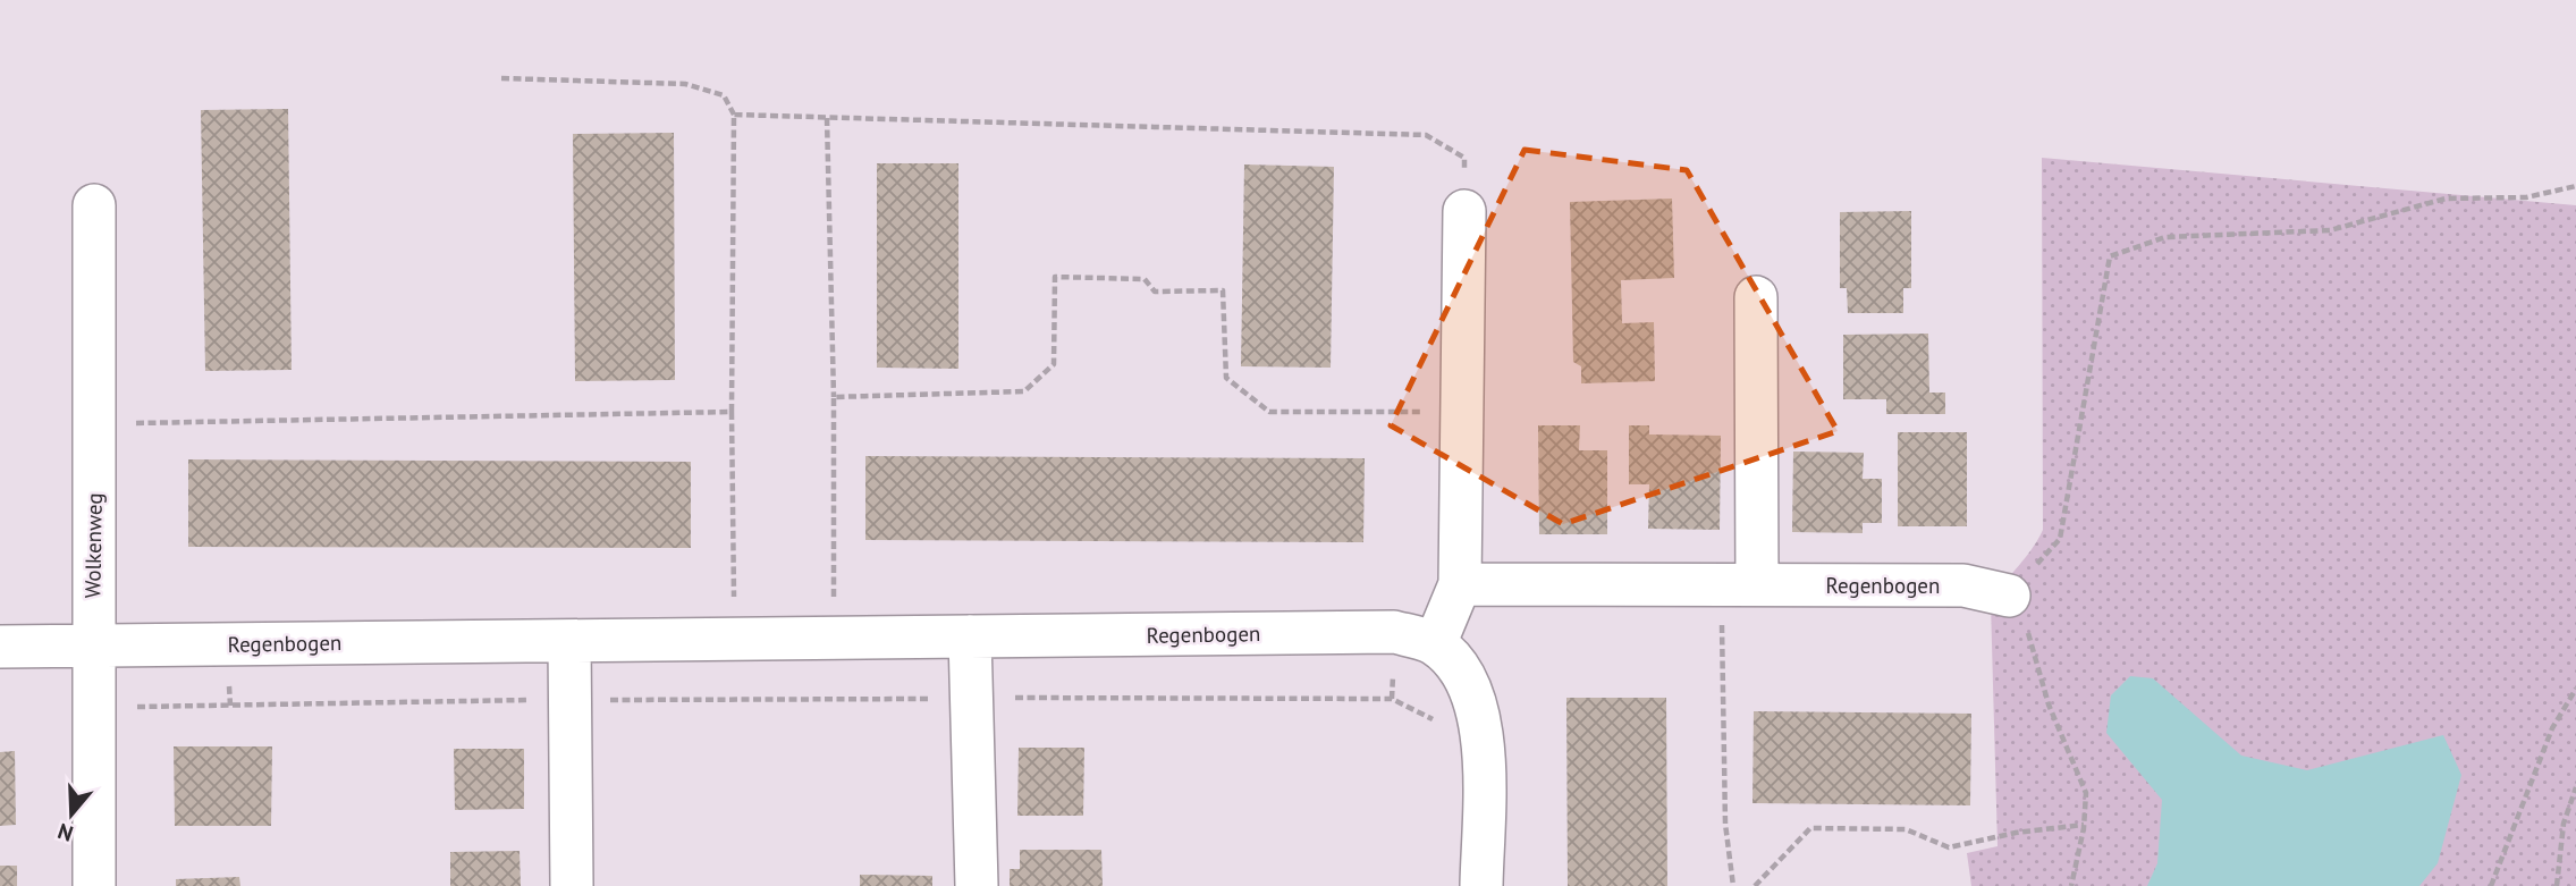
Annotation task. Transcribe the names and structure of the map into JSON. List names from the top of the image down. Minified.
{"streets":{"street":["Wolkenweg","Regenbogen"]},"crossings":[["Wolkenweg","Regenbogen"]],"north":"bottom"}
